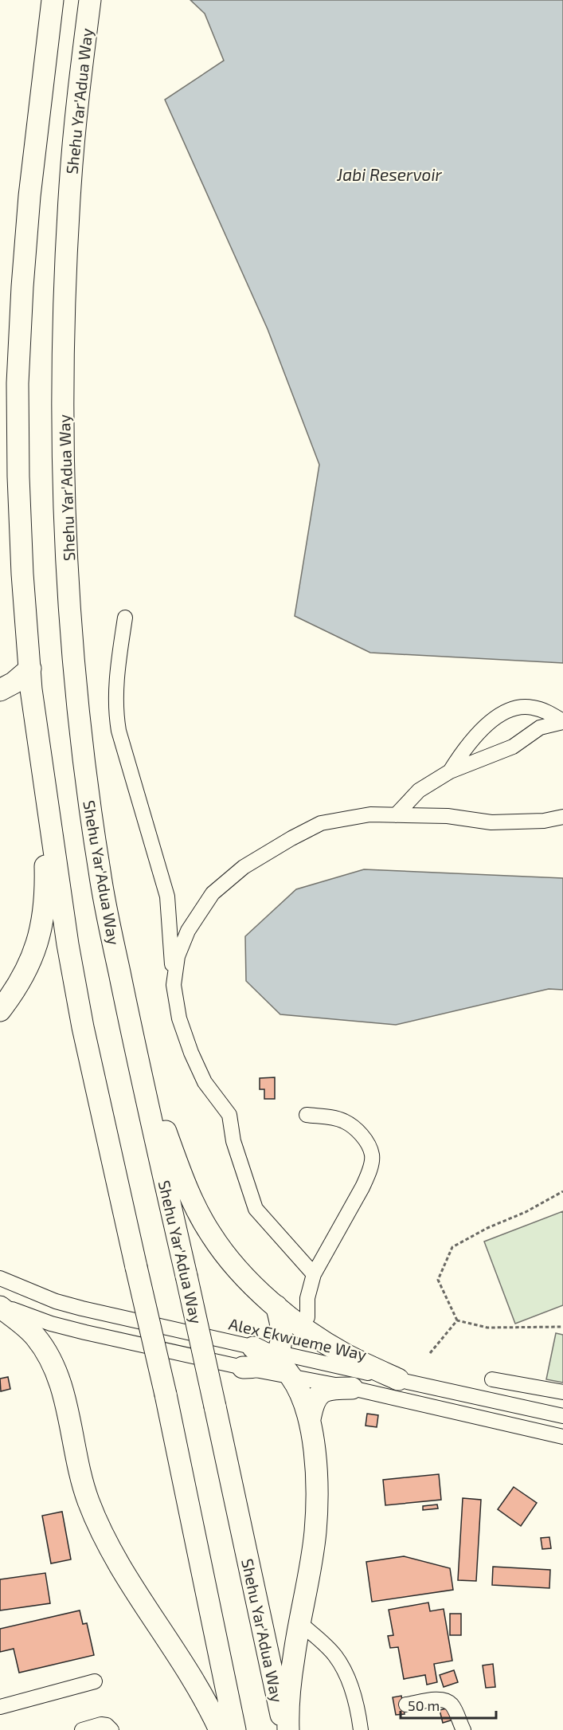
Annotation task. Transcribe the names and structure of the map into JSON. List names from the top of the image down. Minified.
{"streets":{"highway":["Shehu Yar'Adua Way"],"street":["Alex Ekwueme Way"]},"water":["Jabi Reservoir"],"scale_bar":"50 m"}
